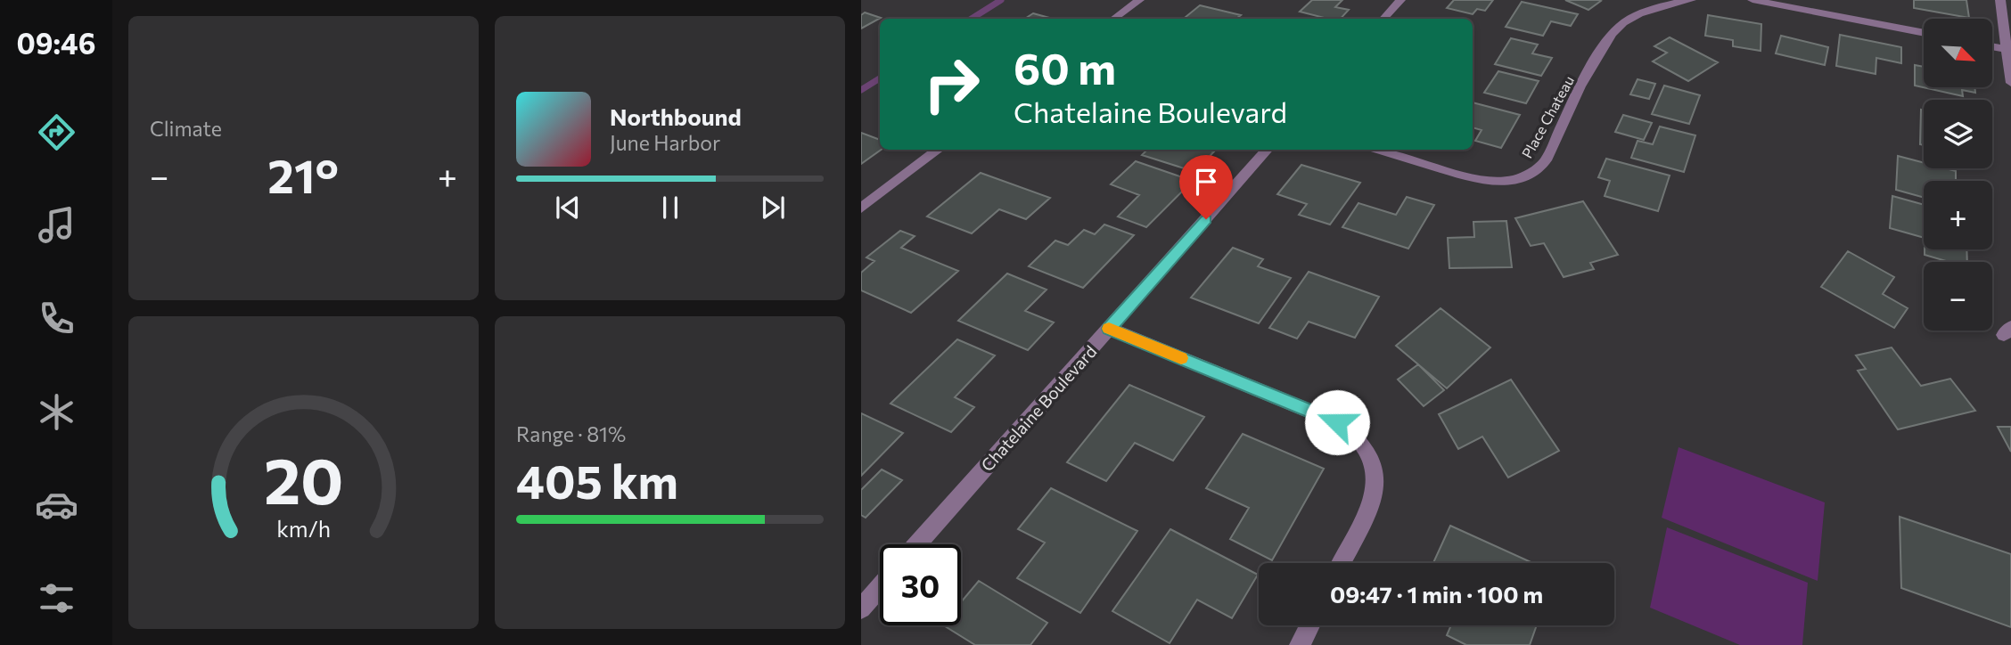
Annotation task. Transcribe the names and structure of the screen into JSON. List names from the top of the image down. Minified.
{"streets":{"street":["Place Chateau","Chatelaine Boulevard"]},"north":"bottom right","page":{"tabs":"09:46","tile":["Climate",["Range · 81%","405 km"]],"map_buttons":["+","−"],"turn":["60 m","Chatelaine Boulevard"],"song":["Northbound","June Harbor"],"heat":["−","21°","+"],"limit":"30","trip":"09:47 · 1 min · 100 m","gauge":["20","km/h"]}}
